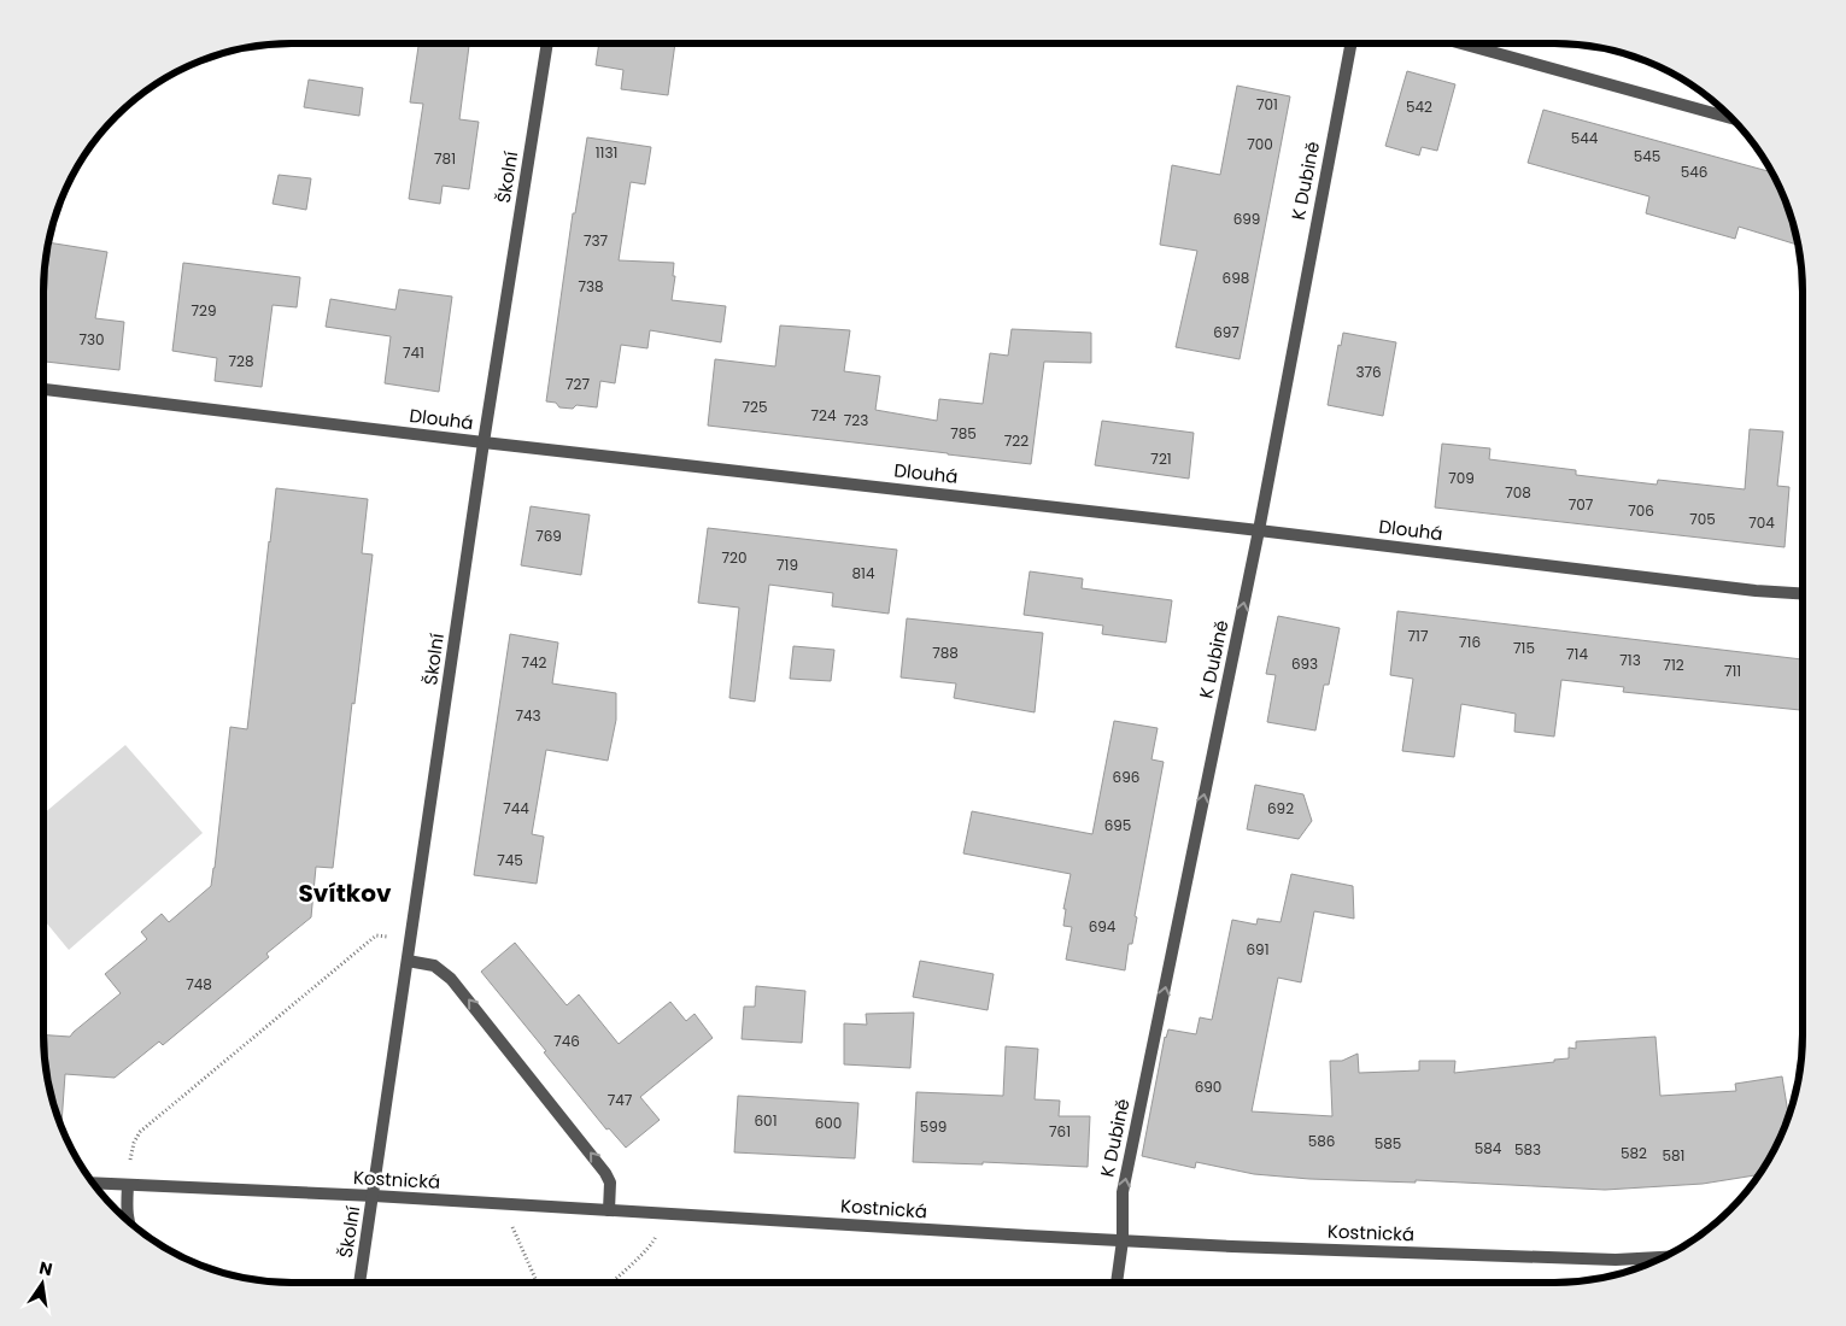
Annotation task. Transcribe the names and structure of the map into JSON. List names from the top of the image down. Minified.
{"streets":{"street":["Školní","K Dubině","Dlouhá","Kostnická"]},"crossings":[["Školní","Dlouhá"],["Školní","Kostnická"],["K Dubině","Dlouhá"],["K Dubině","Kostnická"]],"one_way":["K Dubině"],"districts":["Svítkov"],"house_numbers":["701","542","544","700","1131","545","781","546","699","737","698","738","729","697","730","741","728","376","727","725","724","723","785","722","721","709","708","707","706","705","704","769","720","719","814","717","716","715","788","714","713","742","693","712","711","743","696","744","692","695","745","694","691","748","746","690","747","601","600","599","761","586","585","584","583","582","581"],"north":"top"}
